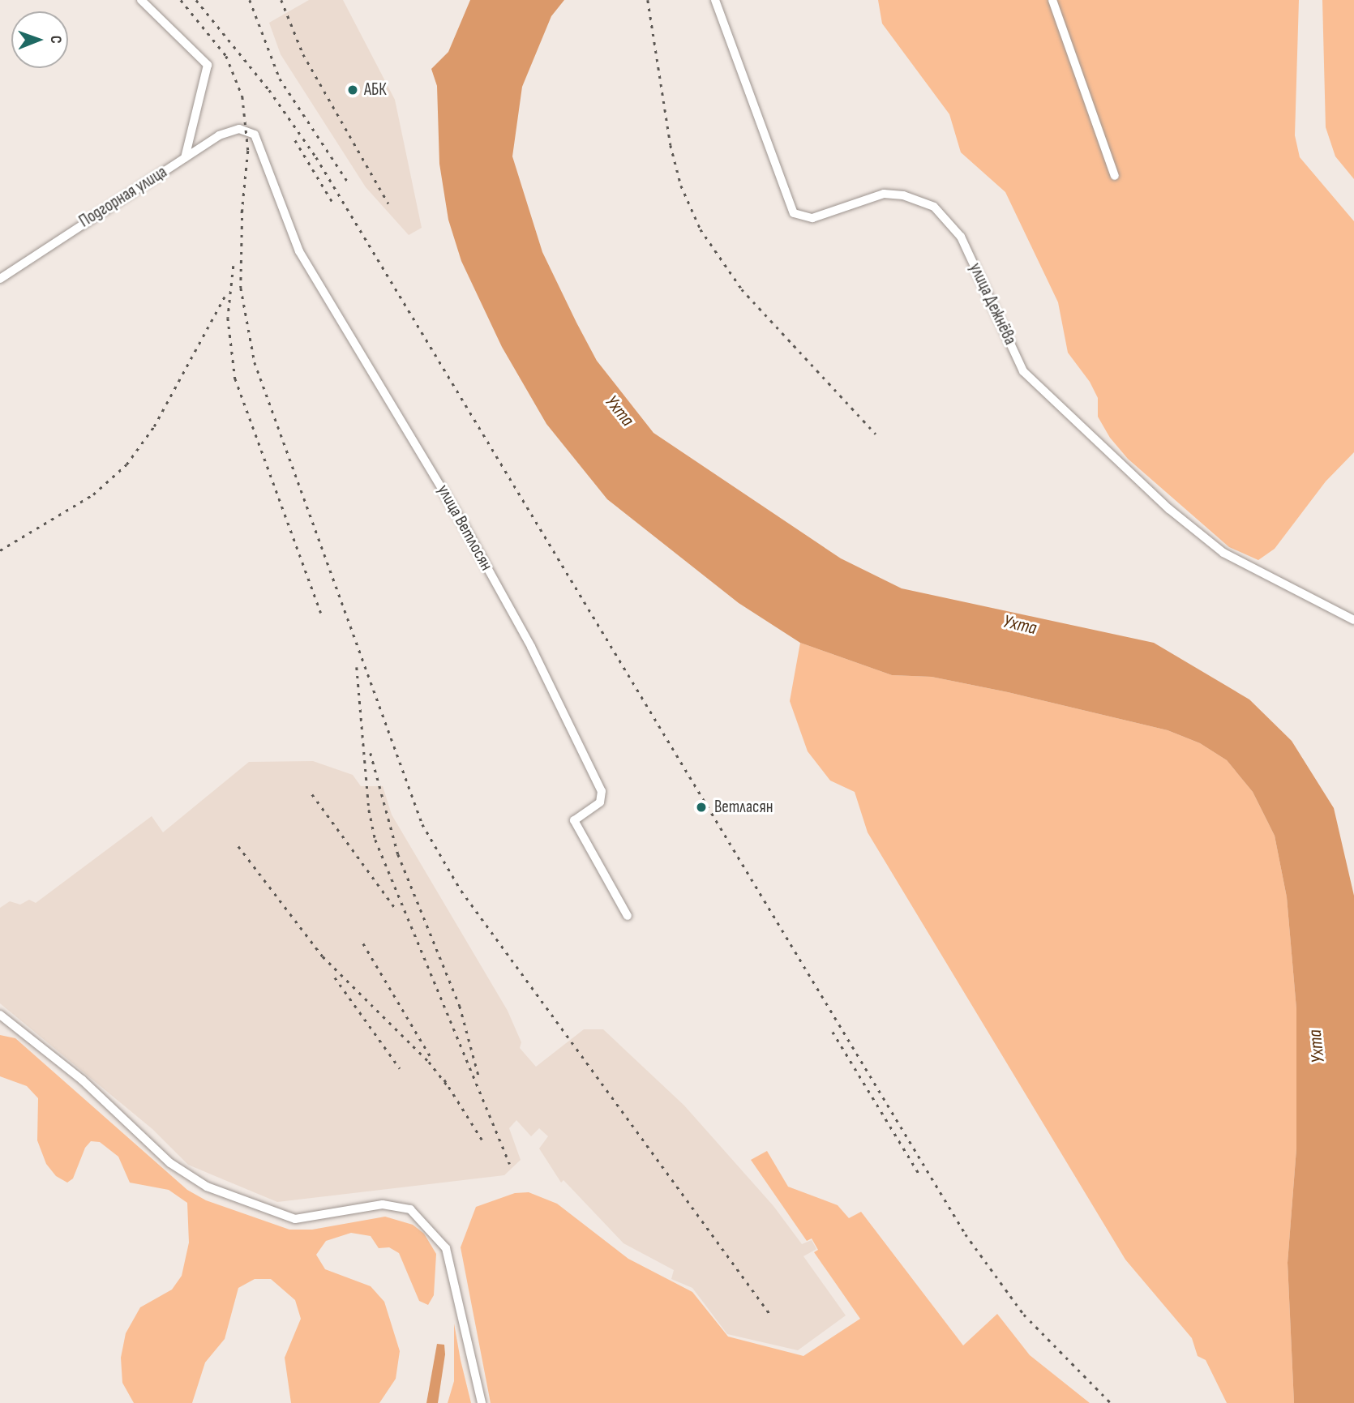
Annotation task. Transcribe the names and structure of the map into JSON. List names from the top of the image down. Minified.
{"streets":{"street":["Подгорная улица","улица Дежнёва","улица Ветлосян"]},"crossings":[["Подгорная улица","улица Ветлосян"]],"water":["Ухта"],"places":["АБК","Ветласян"],"north":"right"}
